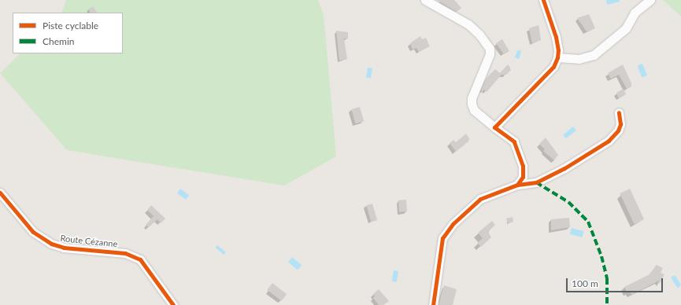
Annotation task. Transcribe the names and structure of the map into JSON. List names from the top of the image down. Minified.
{"streets":{"street":["Route Cézanne"]},"legend":["Piste cyclable","Chemin"],"scale_bar":"100 m"}
